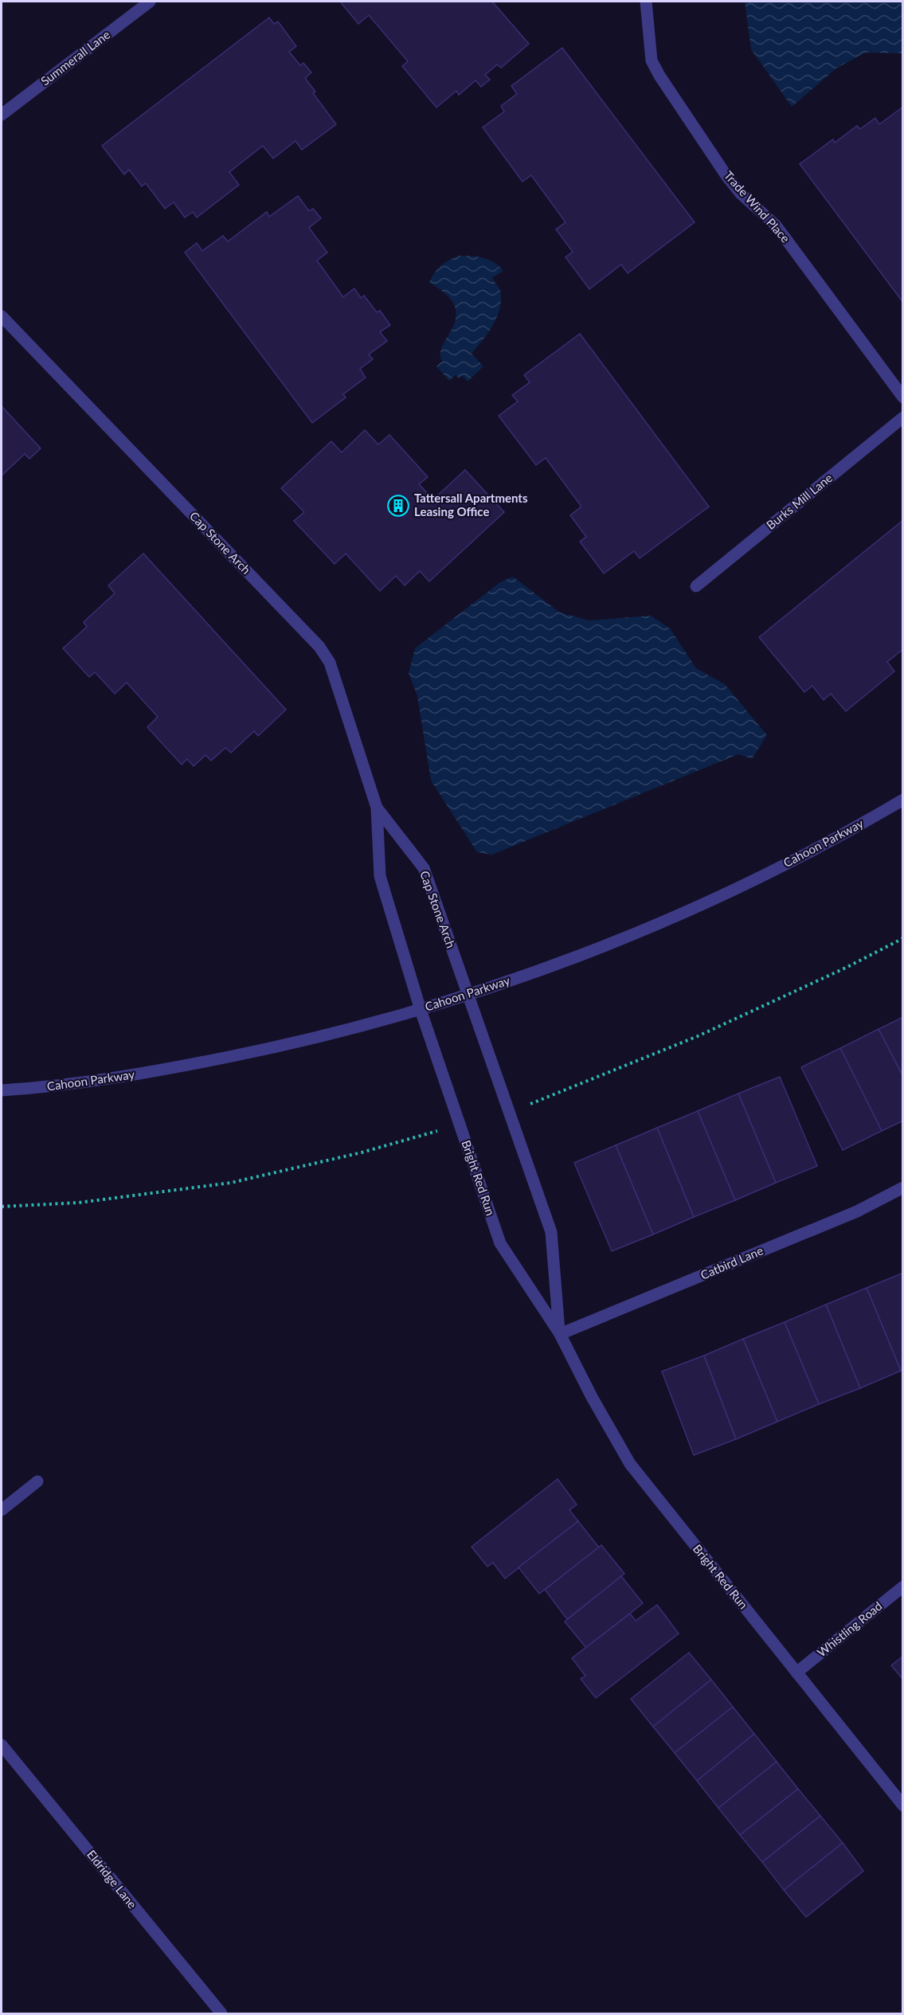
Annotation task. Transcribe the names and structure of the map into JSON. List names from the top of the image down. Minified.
{"streets":{"street":["Summerall Lane","Trade Wind Place","Burks Mill Lane","Cap Stone Arch","Cahoon Parkway","Bright Red Run","Catbird Lane","Whistling Road","Eldridge Lane"]},"crossings":[["Cap Stone Arch","Cahoon Parkway"],["Cap Stone Arch","Bright Red Run"],["Cahoon Parkway","Bright Red Run"],["Bright Red Run","Catbird Lane"],["Bright Red Run","Whistling Road"]],"places":{"building":["Tattersall Apartments Leasing Office"]}}
